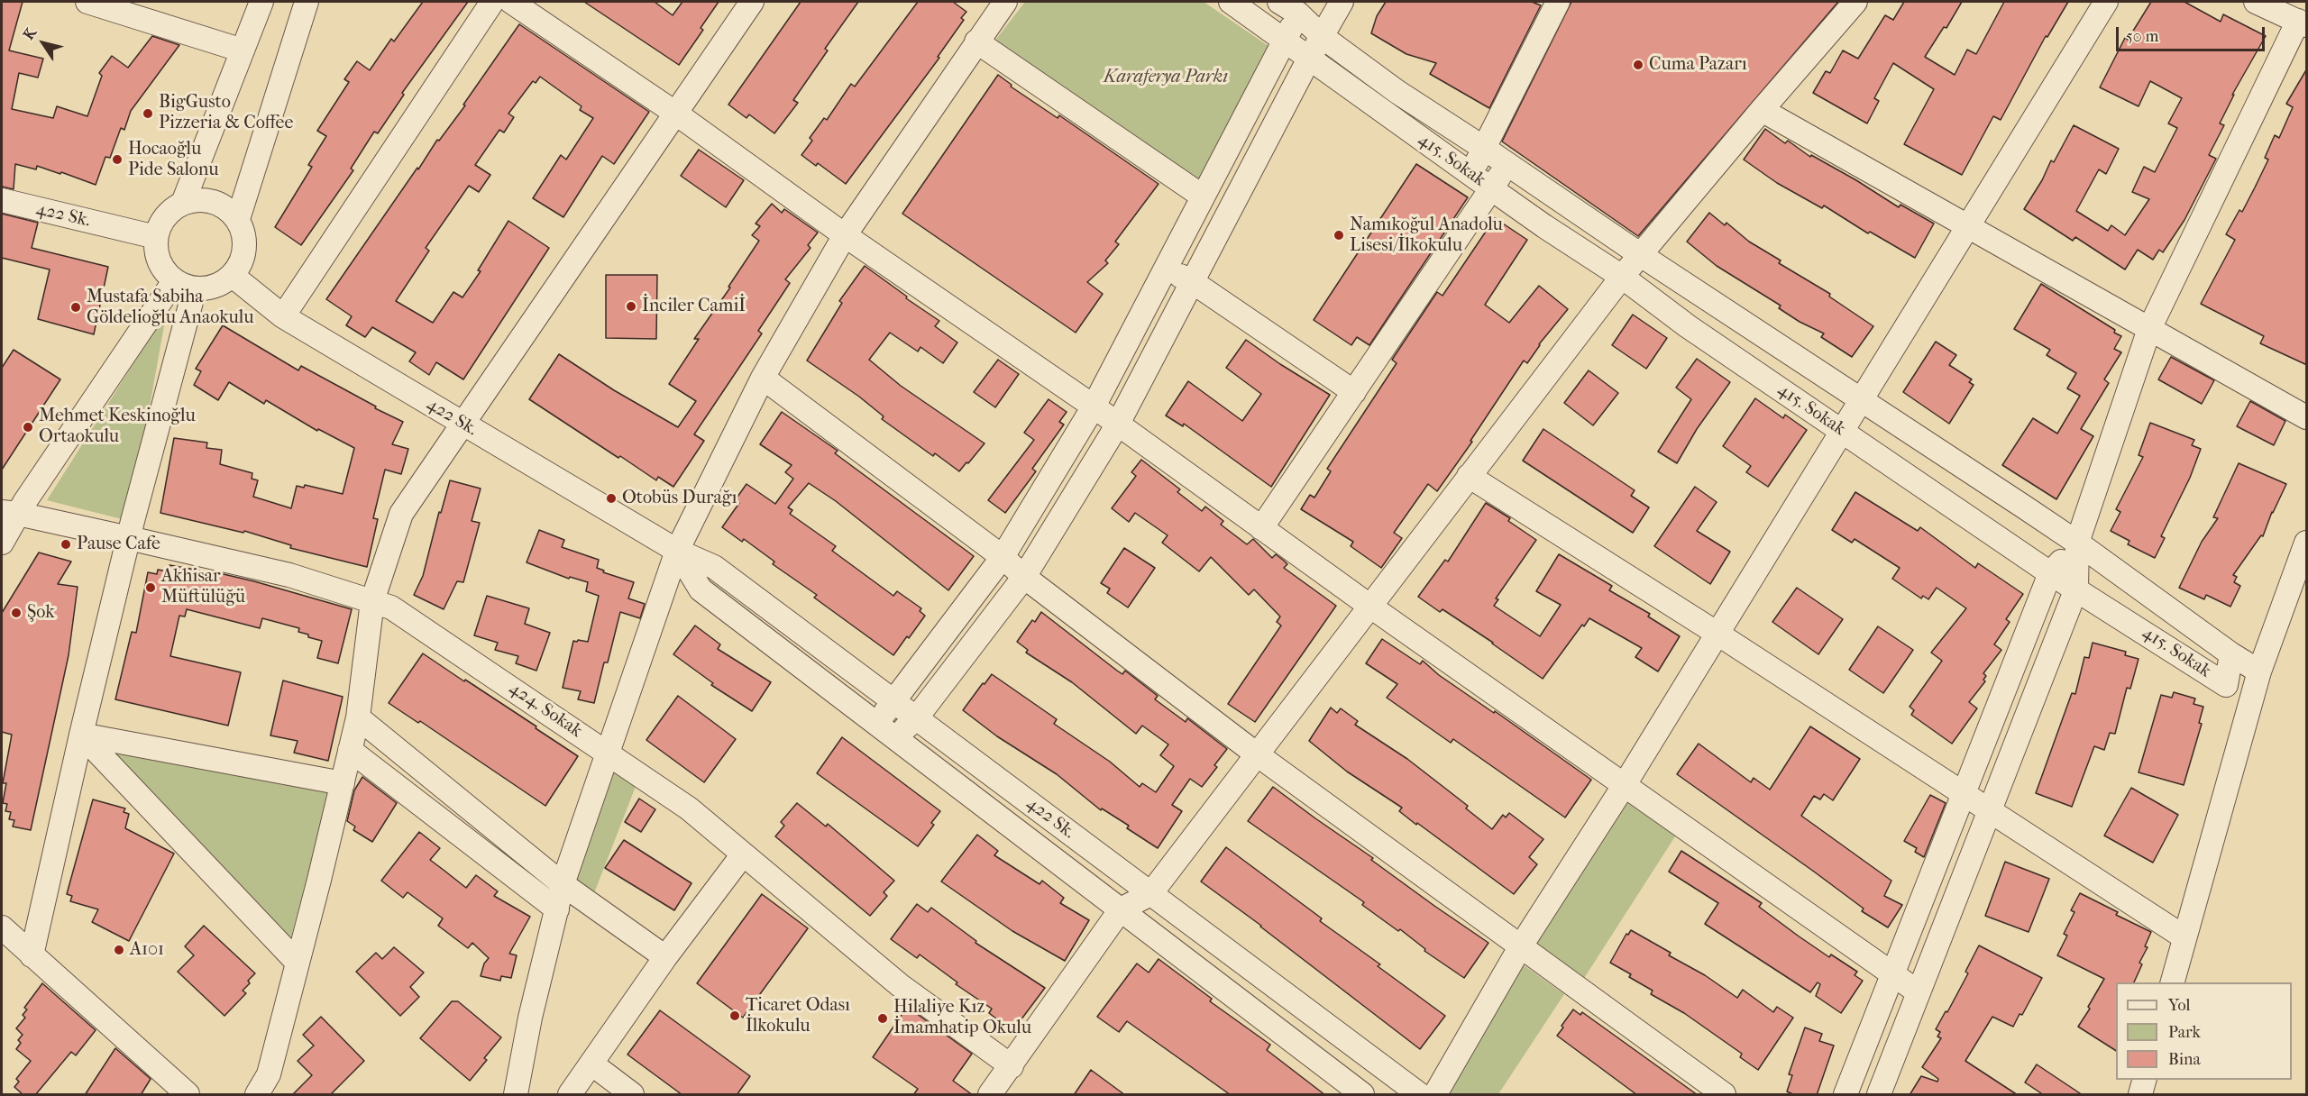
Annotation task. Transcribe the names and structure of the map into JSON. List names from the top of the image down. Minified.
{"streets":{"street":["415. Sokak","422 Sk.","424. Sokak"]},"parks":["Karaferya Parkı"],"places":["Cuma Pazarı","BigGusto Pizzeria & Coffee","Hocaoğlu Pide Salonu","Namıkoğul Anadolu Lisesi/İlkokulu","İnciler Camiİ","Mustafa Sabiha Göldelioğlu Anaokulu","Mehmet Keskinoğlu Ortaokulu","Otobüs Durağı","Pause Cafe","Akhisar Müftülüğü","Şok","A101","Ticaret Odası İlkokulu","Hilaliye Kız İmamhatip Okulu"],"legend":["Yol","Park","Bina"],"scale_bar":"50 m","north":"top left"}
